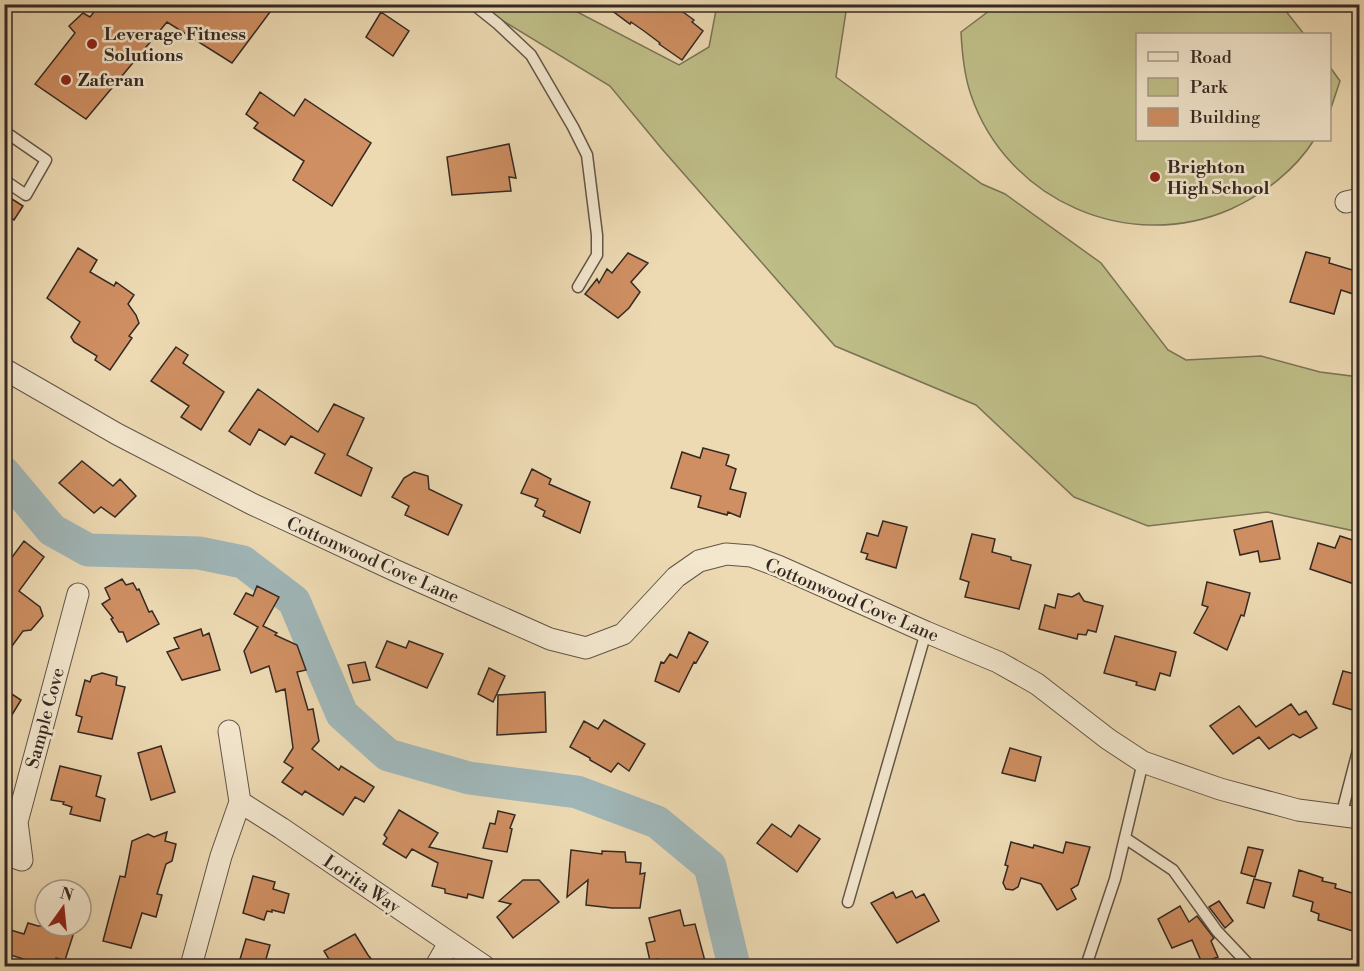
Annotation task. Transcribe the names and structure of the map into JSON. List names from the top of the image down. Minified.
{"streets":{"street":["Cottonwood Cove Lane","Sample Cove","Lorita Way"]},"places":["Leverage Fitness Solutions","Zaferan","Brighton High School"],"legend":["Road","Park","Building"],"north":"top"}
